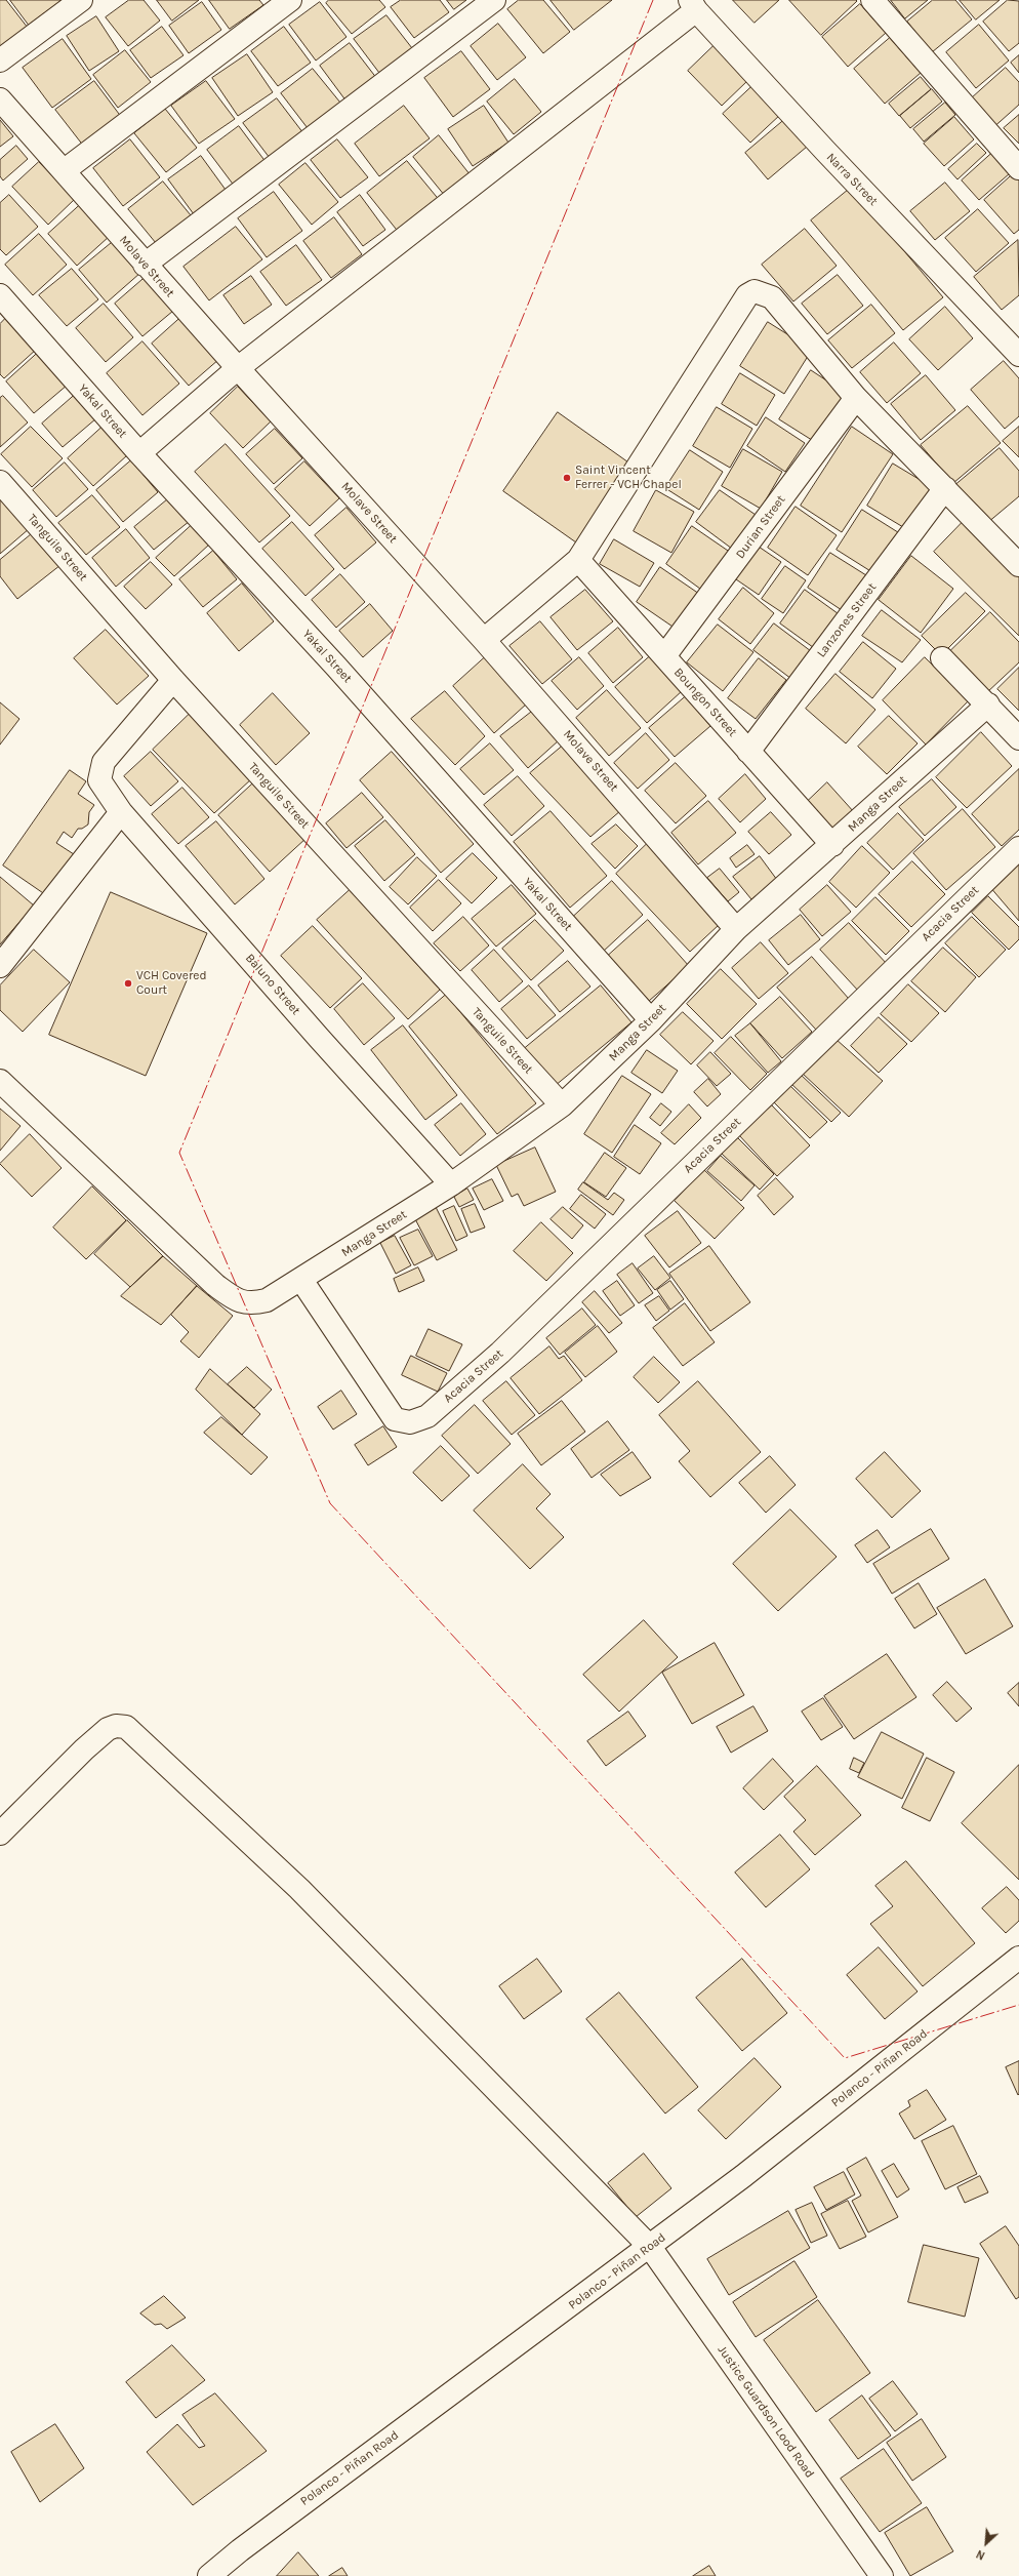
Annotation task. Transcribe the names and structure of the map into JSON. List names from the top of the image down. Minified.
{"streets":{"street":["Narra Street","Molave Street","Yakal Street","Durian Street","Tanguile Street","Lanzones Street","Boungon Street","Manga Street","Acacia Street","Baluno Street","Polanco - Piñan Road","Justice Guardson Lood Road"]},"crossings":[["Molave Street","Manga Street"],["Yakal Street","Manga Street"],["Durian Street","Boungon Street"],["Tanguile Street","Manga Street"],["Tanguile Street","Baluno Street"],["Lanzones Street","Boungon Street"],["Boungon Street","Manga Street"],["Manga Street","Acacia Street"],["Manga Street","Baluno Street"],["Polanco - Piñan Road","Justice Guardson Lood Road"]],"places":["Saint Vincent Ferrer - VCH Chapel","VCH Covered Court"],"north":"bottom left"}
